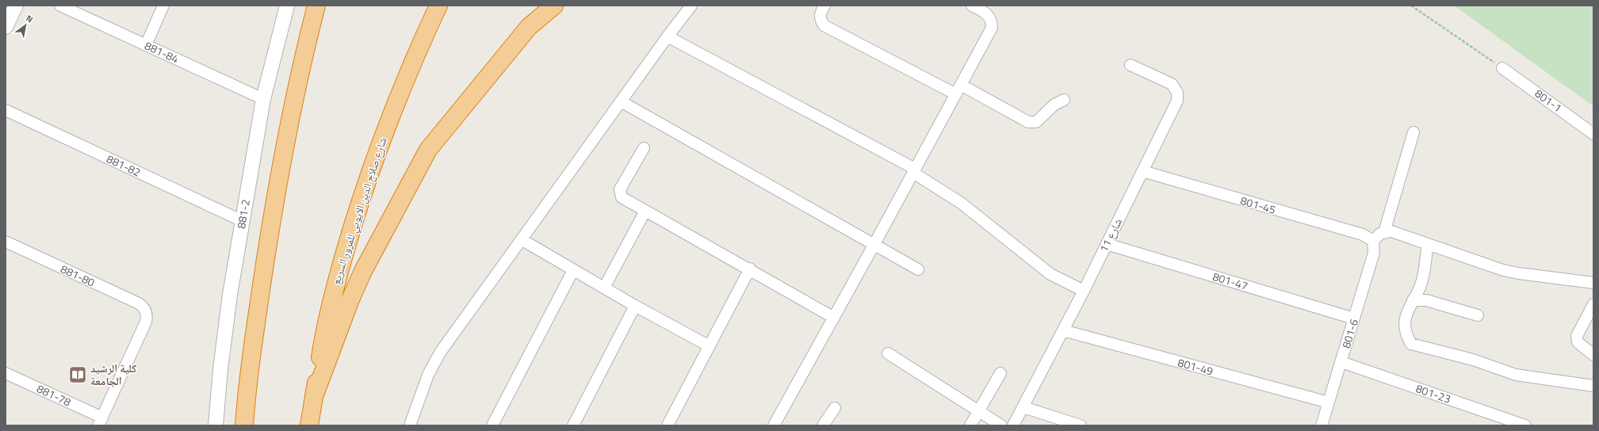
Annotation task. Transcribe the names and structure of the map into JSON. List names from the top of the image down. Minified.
{"streets":{"highway":["شارع صلاح الدين الايوبي للمرور السريع"],"street":["881-84","801-1","881-82","801-45","881-2","شارع 11","881-80","801-47","801-6","801-49","801-23","881-78"]},"crossings":[["881-84","881-2"],["881-82","881-2"],["801-45","شارع 11"],["801-45","801-6"],["شارع 11","801-47"],["شارع 11","801-49"],["881-80","881-78"],["801-47","801-6"],["801-6","801-49"],["801-6","801-23"]],"places":{"library":["كلية الرشيد الجامعة"]},"north":"top right"}
